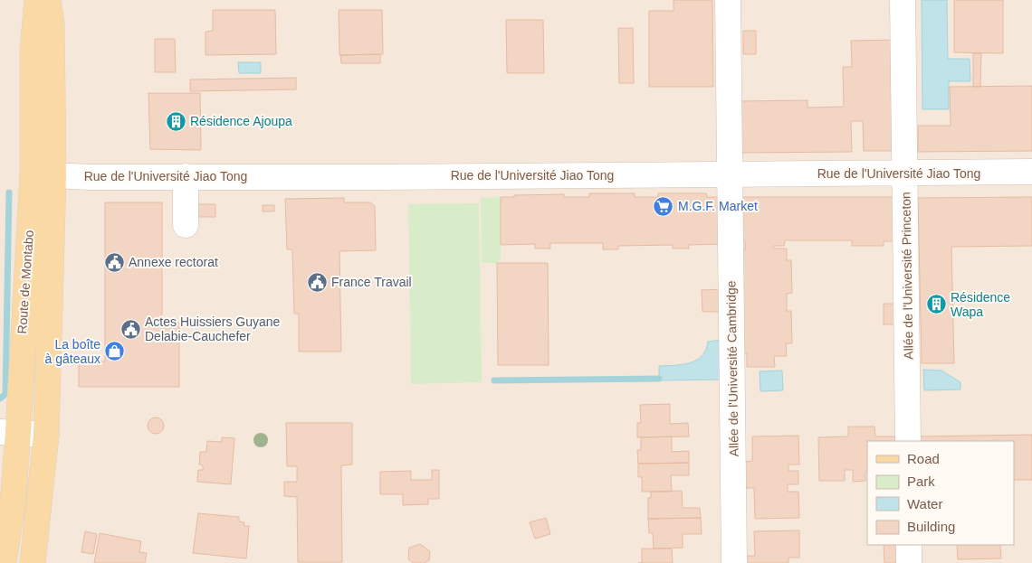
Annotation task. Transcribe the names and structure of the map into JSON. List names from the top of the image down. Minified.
{"streets":{"main road":["Route de Montabo"],"street":["Rue de l'Université Jiao Tong","Allée de l'Université Princeton","Allée de l'Université Cambridge"]},"crossings":[["Rue de l'Université Jiao Tong","Allée de l'Université Princeton"],["Rue de l'Université Jiao Tong","Route de Montabo"],["Rue de l'Université Jiao Tong","Allée de l'Université Cambridge"]],"places":{"building":["Résidence Ajoupa","Résidence Wapa"],"supermarket":["M.G.F. Market"],"public building":["Annexe rectorat","France Travail","Actes Huissiers Guyane Delabie-Cauchefer"],"shop":["La boîte à gâteaux"]},"legend":["Road","Park","Water","Building"]}
